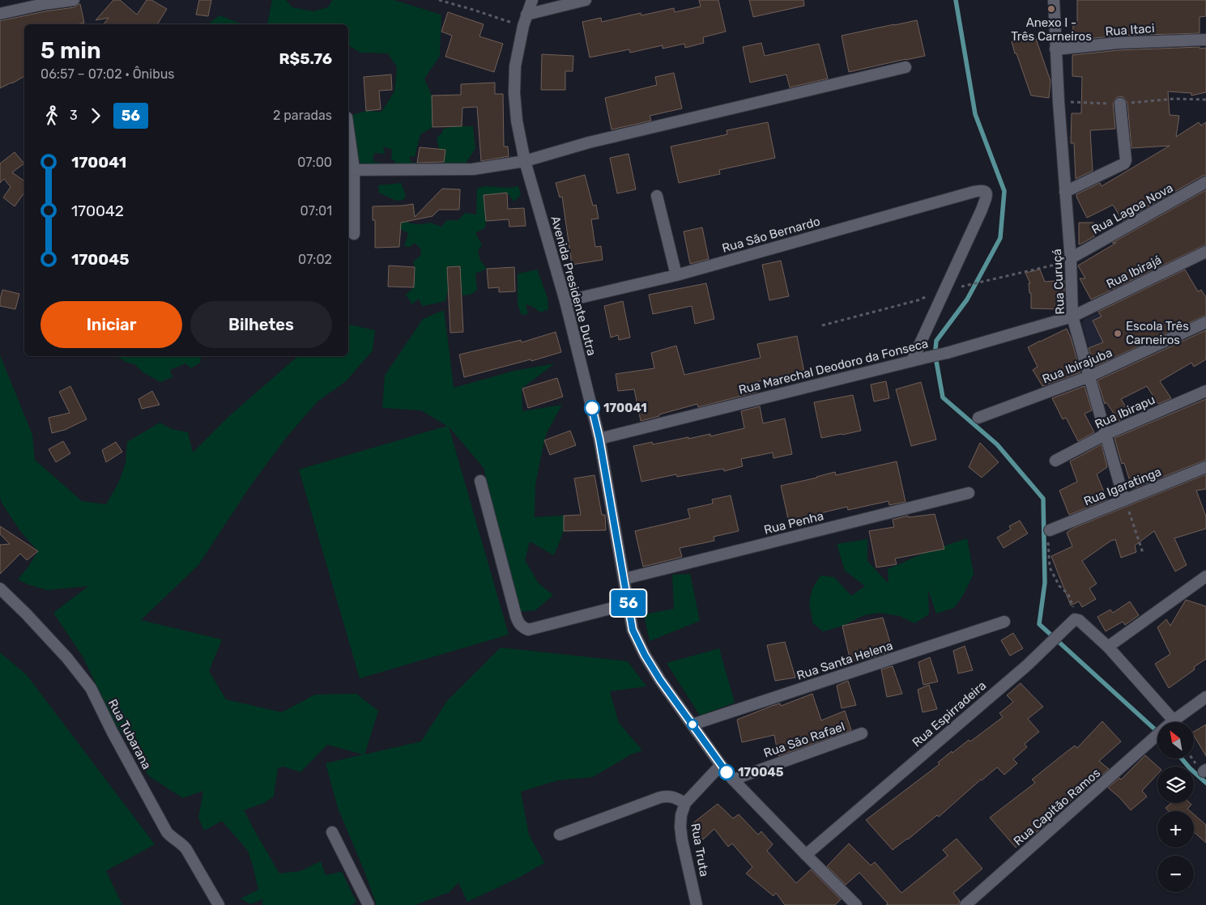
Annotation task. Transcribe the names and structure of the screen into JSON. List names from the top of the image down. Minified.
{"streets":{"street":["Rua Itaci","Rua Lagoa Nova","Rua São Bernardo","Rua Ibirajá","Rua Curuçá","Avenida Presidente Dutra","Rua Ibirajuba","Rua Marechal Deodoro da Fonseca","Rua Ibirapu","Rua Igaratinga","Rua Penha","Rua Santa Helena","Rua Espirradeira","Rua Tubarana","Rua São Rafael","Rua Capitão Ramos","Rua Truta"]},"crossings":[["Rua Itaci","Rua Curuçá"],["Rua Lagoa Nova","Rua Curuçá"],["Rua São Bernardo","Avenida Presidente Dutra"],["Rua São Bernardo","Rua Marechal Deodoro da Fonseca"],["Rua Ibirajá","Rua Curuçá"],["Rua Ibirajá","Rua Marechal Deodoro da Fonseca"],["Rua Curuçá","Rua Ibirajuba"],["Rua Curuçá","Rua Marechal Deodoro da Fonseca"],["Rua Curuçá","Rua Ibirapu"],["Rua Curuçá","Rua Igaratinga"],["Avenida Presidente Dutra","Rua Marechal Deodoro da Fonseca"],["Avenida Presidente Dutra","Rua Penha"],["Avenida Presidente Dutra","Rua Santa Helena"],["Avenida Presidente Dutra","Rua Espirradeira"],["Avenida Presidente Dutra","Rua São Rafael"]],"places":["Anexo I - Três Carneiros","Escola Três Carneiros","170041","170045"],"lines":["bus line 56"],"north":"top left","page":{"on_map":"56","heading":["5 min","06:57 – 07:02 · Ônibus","R$5.76"],"legs":["3","56","2 paradas"],"list":[{"name":"170041","value":"07:00"},{"name":"170042","value":"07:01"},{"name":"170045","value":"07:02"}],"buttons":["Iniciar","Bilhetes"],"map_buttons":["+","−"]}}
